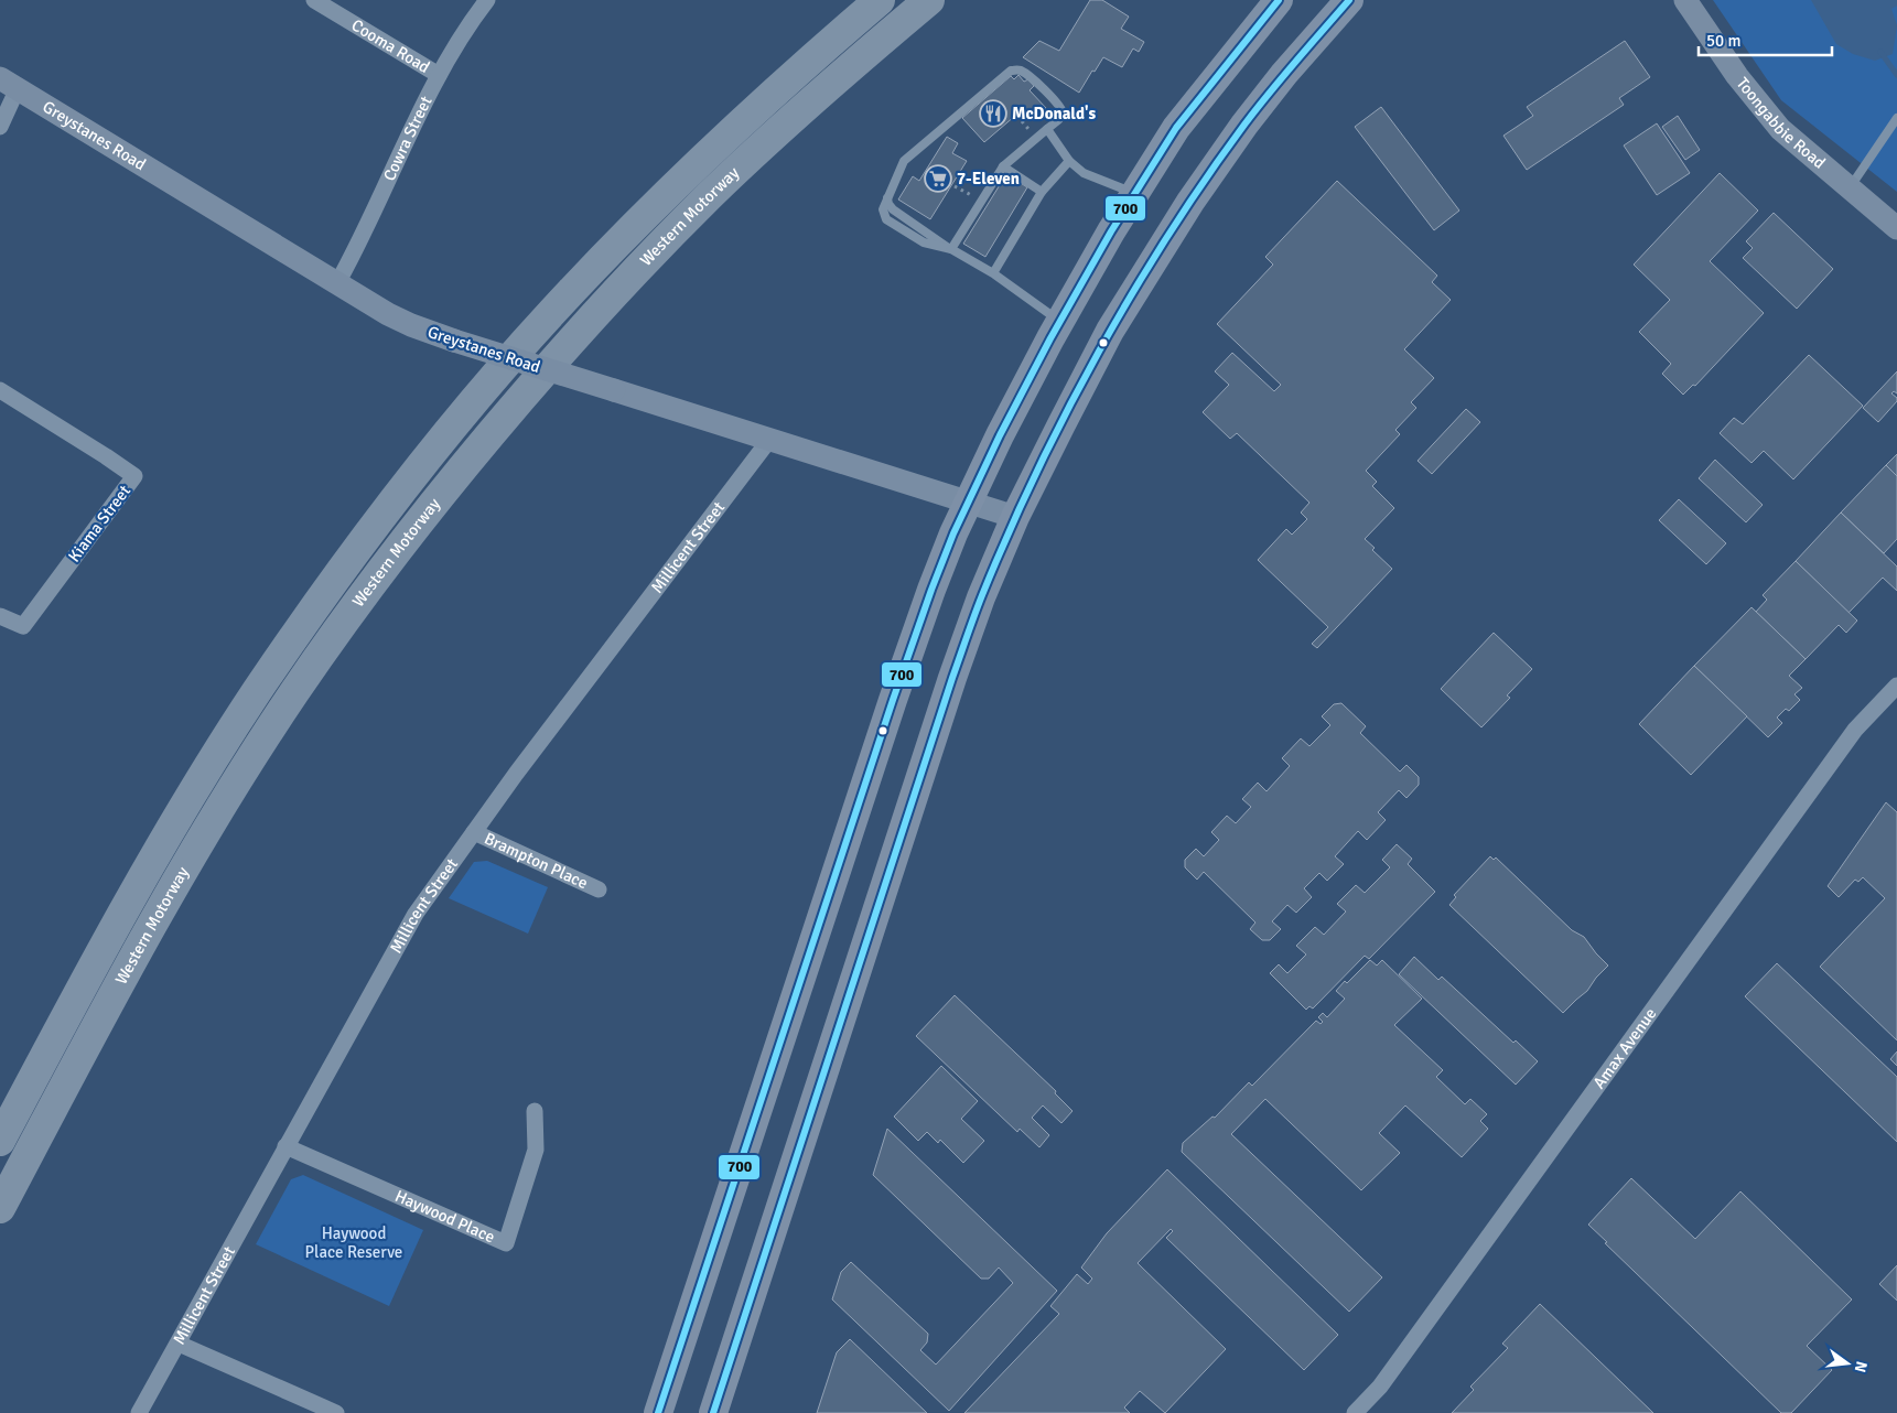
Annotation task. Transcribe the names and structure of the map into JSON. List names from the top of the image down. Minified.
{"streets":{"highway":["Western Motorway"],"main road":["Toongabbie Road","Greystanes Road"],"street":["Cooma Road","Cowra Street","Kiama Street","Millicent Street","Brampton Place","Amax Avenue","Haywood Place"]},"crossings":[["Cooma Road","Cowra Street"],["Greystanes Road","Cowra Street"],["Greystanes Road","Millicent Street"],["Millicent Street","Brampton Place"],["Millicent Street","Haywood Place"]],"parks":["Haywood Place Reserve"],"places":{"restaurant":["McDonald's"],"supermarket":["7-Eleven"]},"lines":["transit line 700"],"scale_bar":"50 m","north":"right"}
